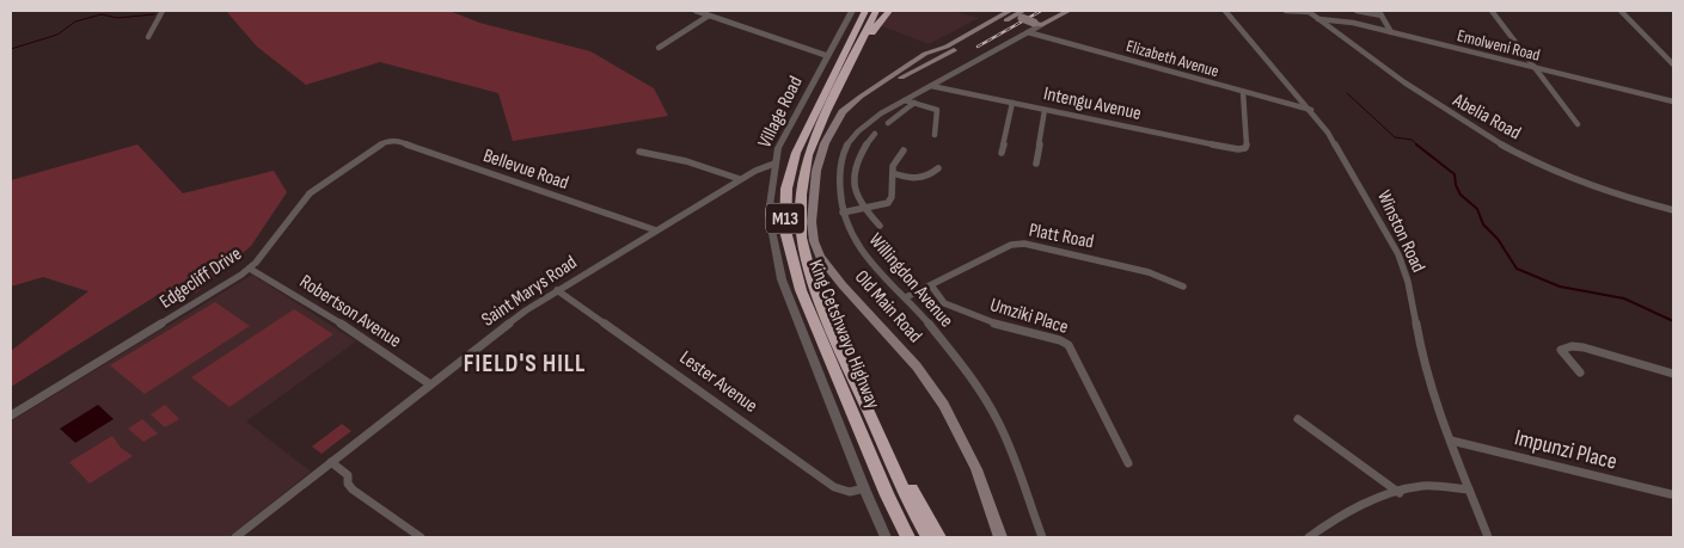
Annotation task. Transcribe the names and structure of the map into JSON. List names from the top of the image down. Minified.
{"streets":{"highway":["M13","King Cetshwayo Highway"],"main road":["Old Main Road"],"street":["Emolweni Road","Elizabeth Avenue","Intengu Avenue","Village Road","Abelia Road","Bellevue Road","Winston Road","Platt Road","Edgecliff Drive","Willingdon Avenue","Saint Marys Road","Robertson Avenue","Umziki Place","Lester Avenue","Impunzi Place"]},"crossings":[["Emolweni Road","Abelia Road"],["Elizabeth Avenue","Intengu Avenue"],["Elizabeth Avenue","Winston Road"],["Elizabeth Avenue","Willingdon Avenue"],["Intengu Avenue","Willingdon Avenue"],["Village Road","Saint Marys Road"],["Village Road","Lester Avenue"],["Bellevue Road","Edgecliff Drive"],["Bellevue Road","Saint Marys Road"],["Winston Road","Impunzi Place"],["Platt Road","Willingdon Avenue"],["Platt Road","Umziki Place"],["Edgecliff Drive","Robertson Avenue"],["Saint Marys Road","Robertson Avenue"],["Saint Marys Road","Lester Avenue"]],"districts":["FIELD'S HILL"]}
